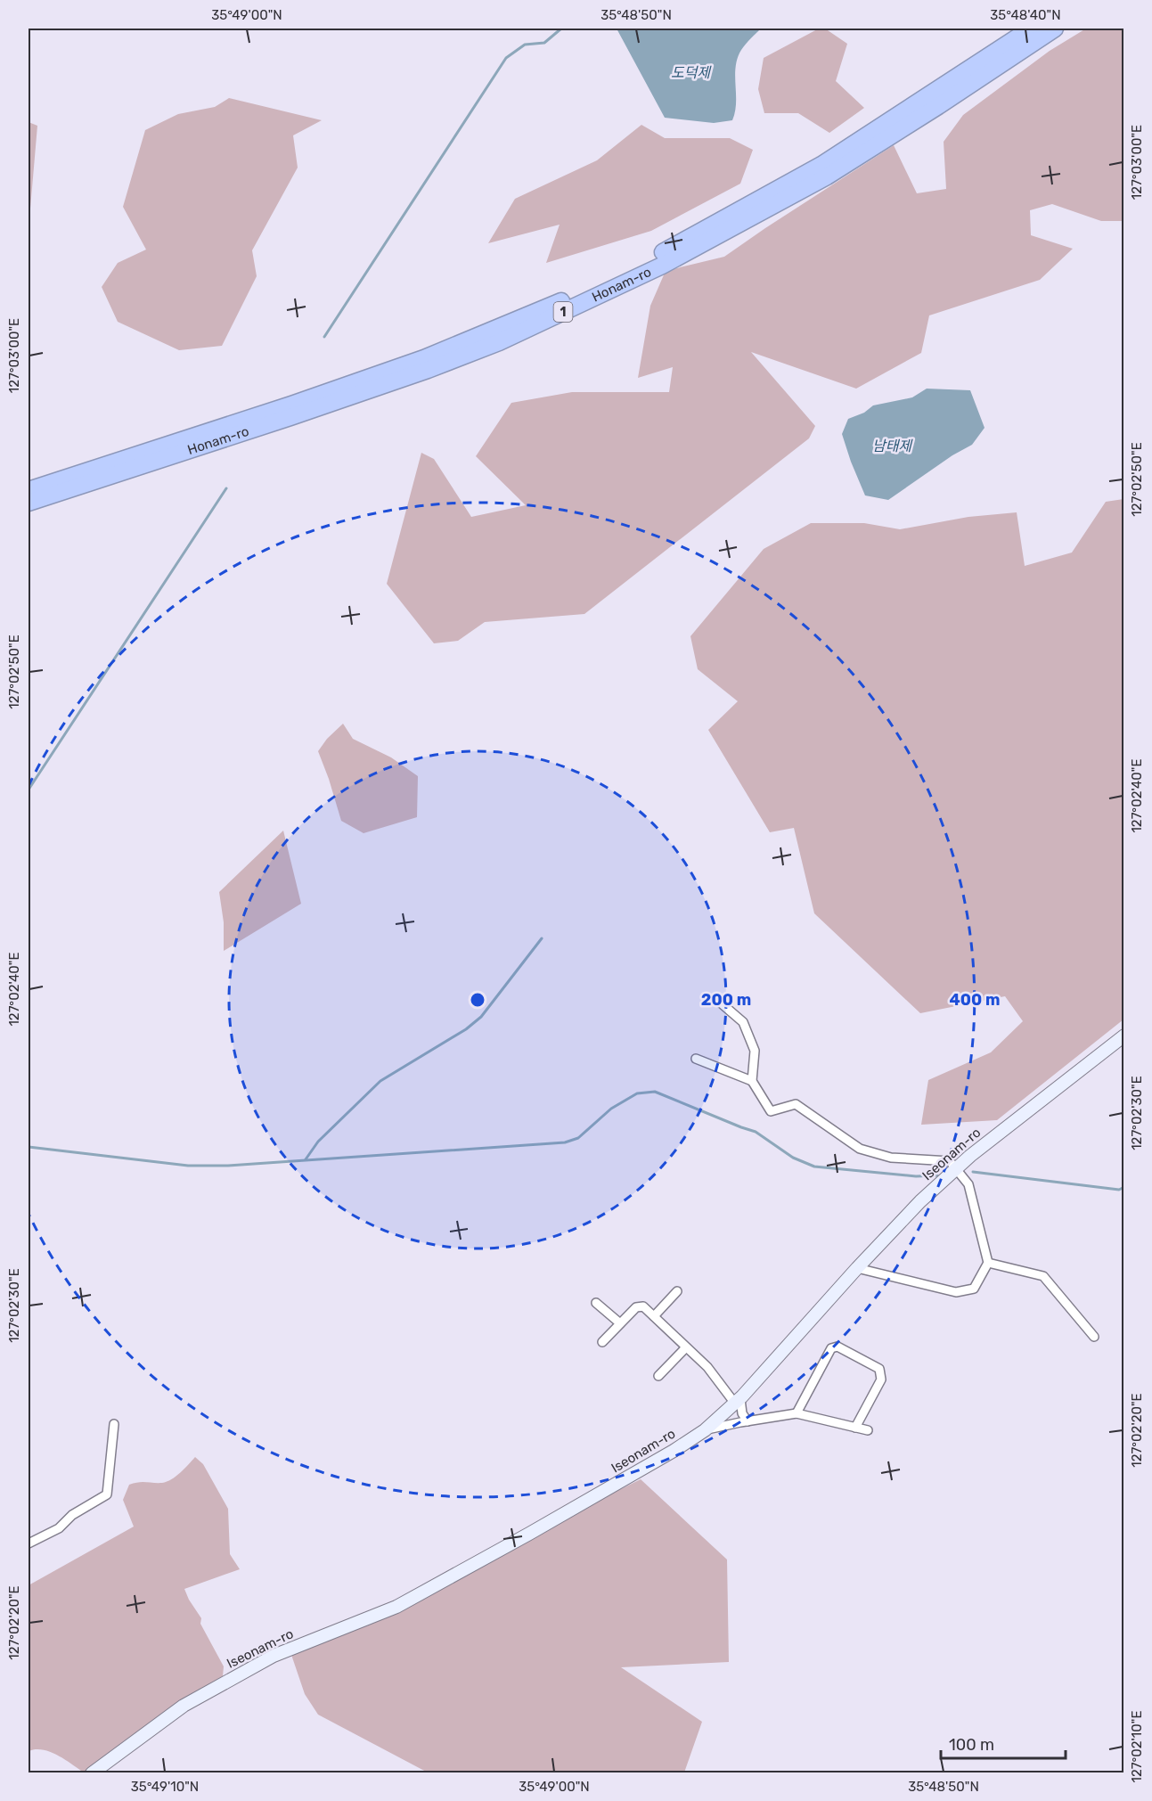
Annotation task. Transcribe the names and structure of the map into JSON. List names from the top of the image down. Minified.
{"streets":{"highway":["Honam-ro","1"],"main road":["Iseonam-ro"]},"water":["도덕제","남태제"],"scale_bar":"100 m","coordinates":["35°49'00\"N","35°48'50\"N","35°48'40\"N","127°03'00\"E","127°02'50\"E","127°02'40\"E","127°02'30\"E","127°02'20\"E","127°02'10\"E","35°49'10\"N"],"rings":["200 m","400 m"]}
